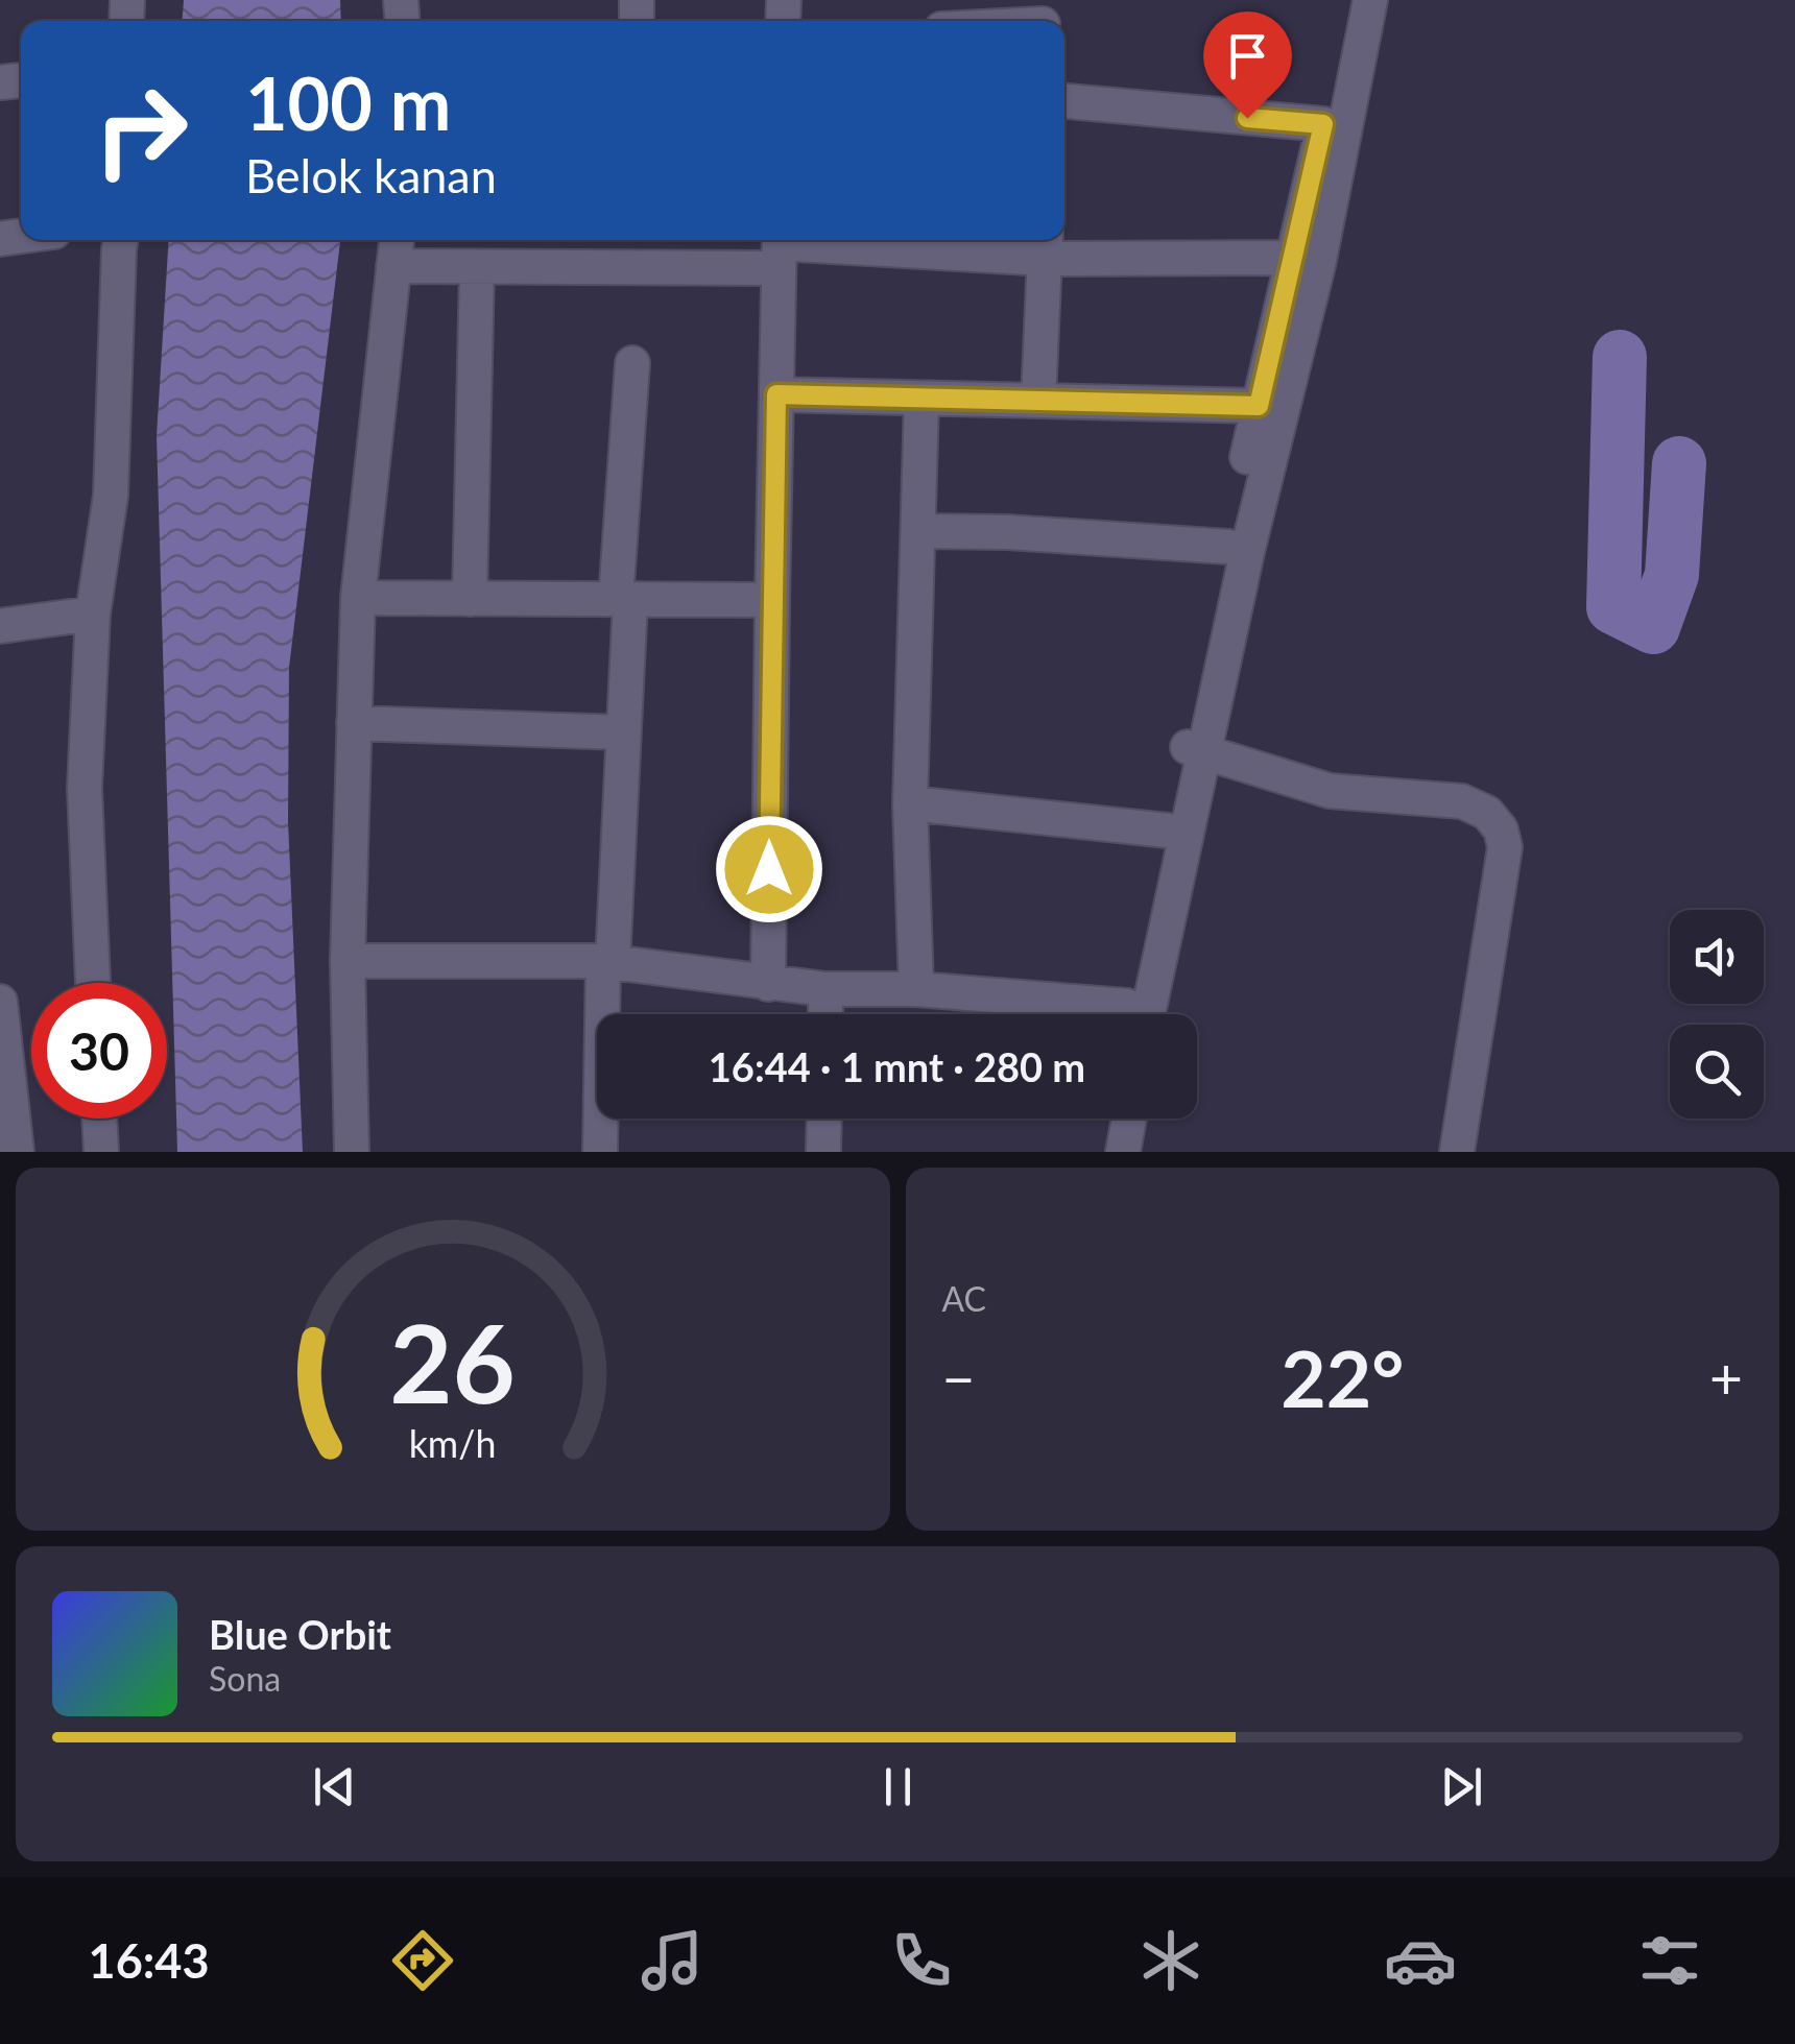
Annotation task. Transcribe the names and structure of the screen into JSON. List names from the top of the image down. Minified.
{"page":{"turn":["100 m","Belok kanan"],"limit":"30","trip":"16:44 · 1 mnt · 280 m","tile":"AC","heat":["−","22°","+"],"song":["Blue Orbit","Sona"],"tabs":"16:43","gauge":["26","km/h"]}}
